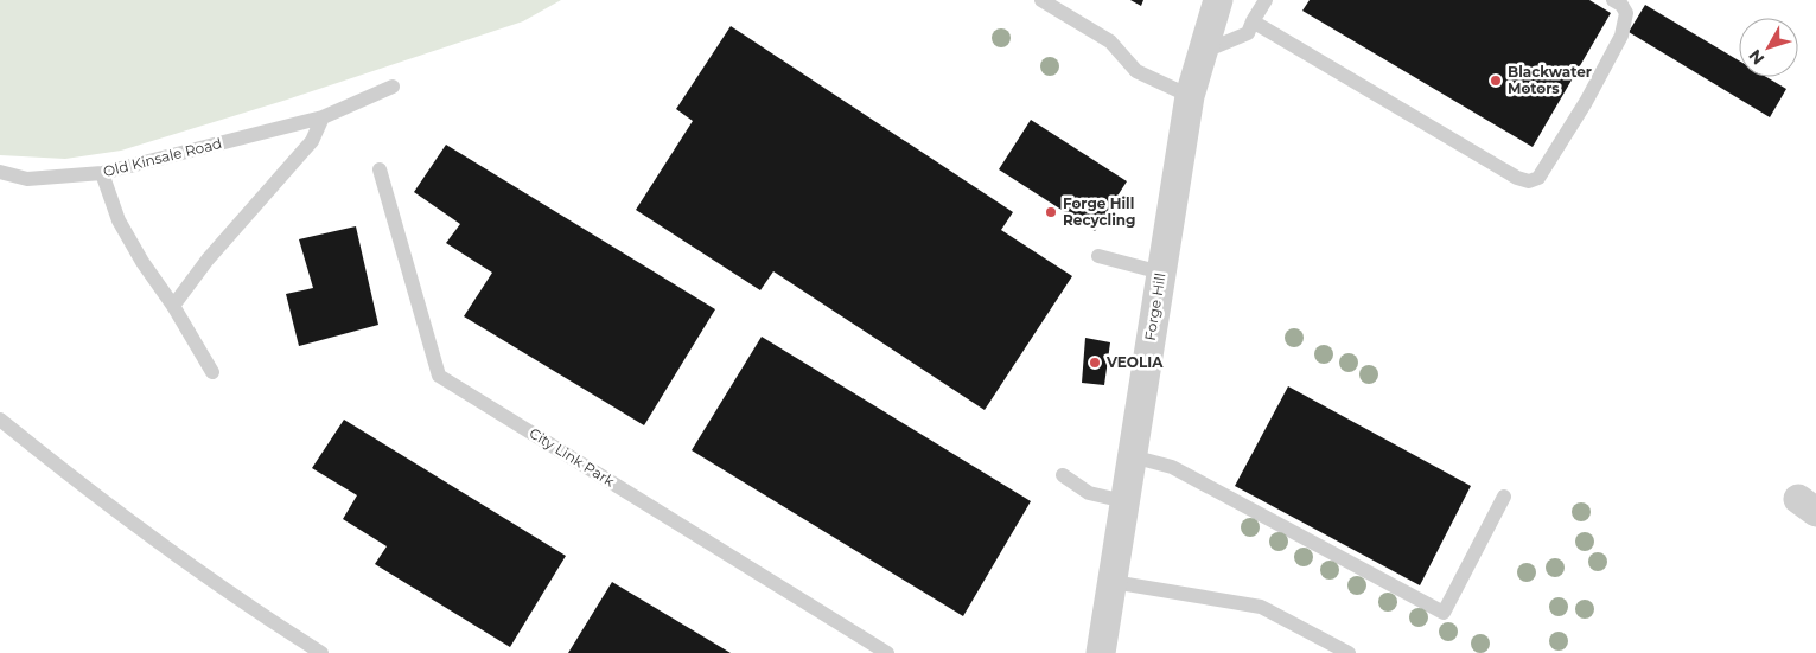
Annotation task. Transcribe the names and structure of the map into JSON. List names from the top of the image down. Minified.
{"streets":{"street":["Forge Hill"],"lane":["Old Kinsale Road","City Link Park"]},"places":["Blackwater Motors","Forge Hill Recycling","VEOLIA"],"north":"bottom left"}
